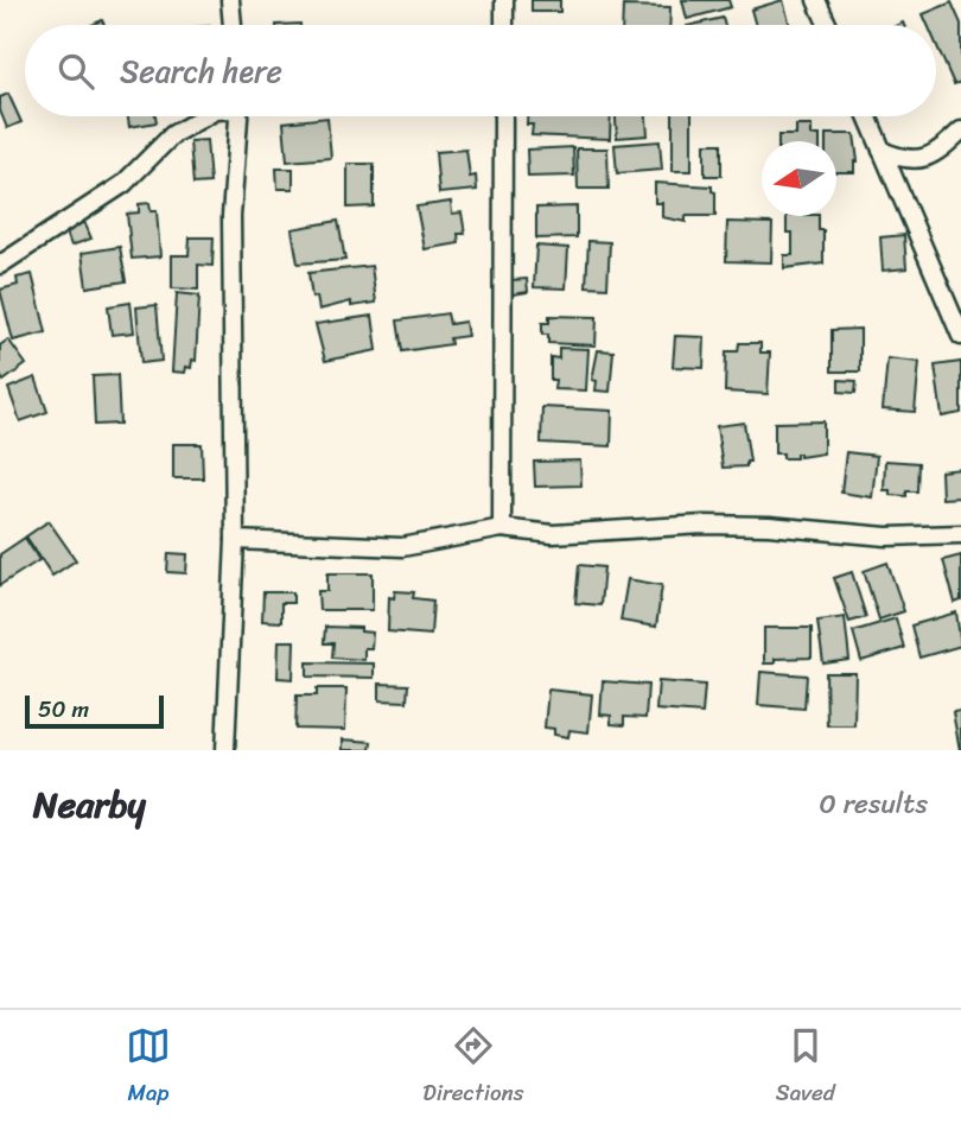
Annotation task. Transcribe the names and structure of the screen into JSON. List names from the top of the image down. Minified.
{"scale_bar":"50 m","north":"left","page":{"search":"Search here","scale":"50 m","heading":["Nearby","0 results"],"nav":["Map","Directions","Saved"]}}
